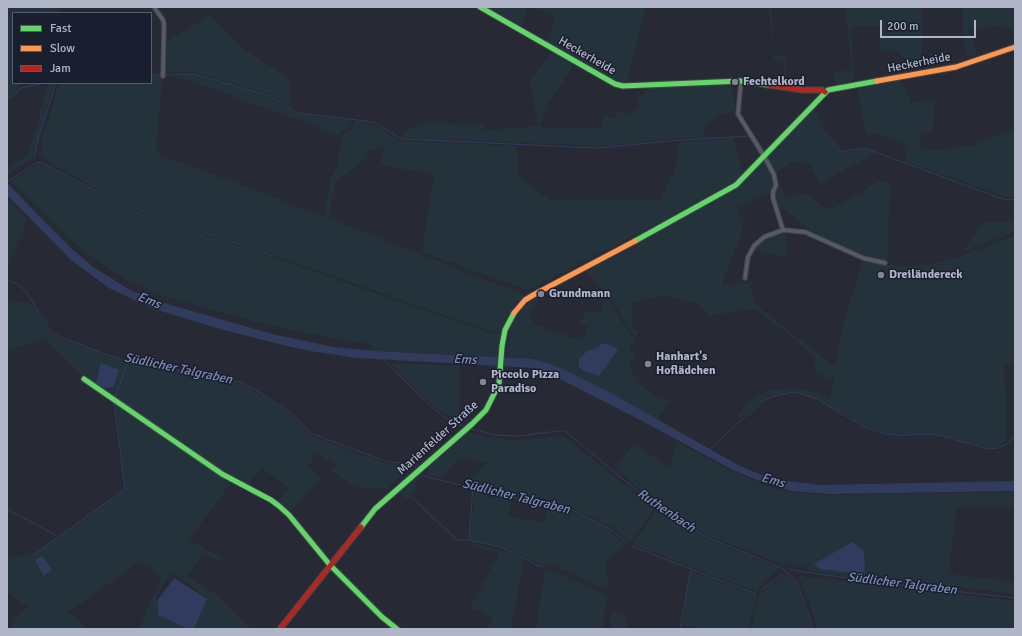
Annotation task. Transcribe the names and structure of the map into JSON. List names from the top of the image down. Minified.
{"streets":{"main road":["Heckerheide","Marienfelder Straße"]},"crossings":[["Heckerheide","Marienfelder Straße"]],"water":["Ems","Südlicher Talgraben","Ruthenbach"],"places":["Fechtelkord","Dreiländereck","Grundmann","Hanhart's Hoflädchen","Piccolo Pizza Paradiso"],"legend":["Fast","Slow","Jam"],"scale_bar":"200 m"}
